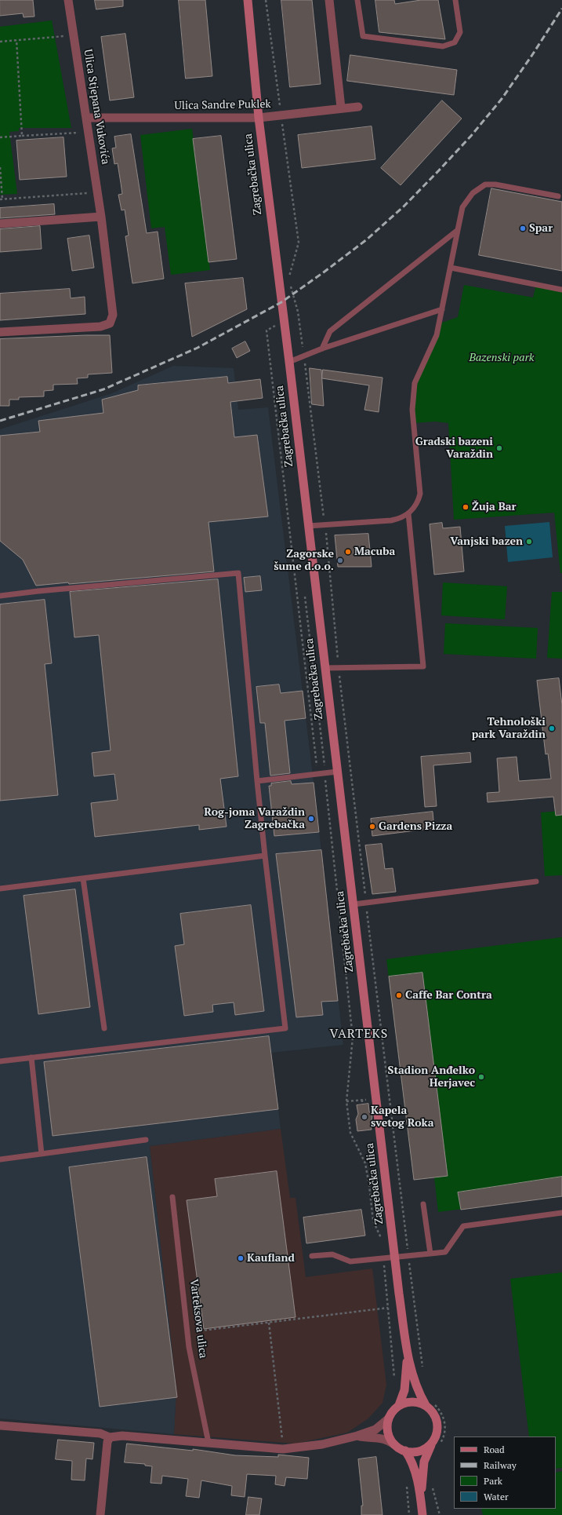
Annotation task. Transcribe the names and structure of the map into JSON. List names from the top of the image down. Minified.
{"streets":{"main road":["Zagrebačka ulica"],"street":["Ulica Sandre Puklek","Ulica Stjepana Vukovića"],"lane":["Varteksova ulica"]},"crossings":[["Ulica Sandre Puklek","Ulica Stjepana Vukovića"],["Ulica Sandre Puklek","Zagrebačka ulica"]],"districts":["VARTEKS"],"parks":["Bazenski park"],"places":["Spar","Gradski bazeni Varaždin","Žuja Bar","Vanjski bazen","Macuba","Zagorske šume d.o.o.","Tehnološki park Varaždin","Rog-joma Varaždin Zagrebačka","Gardens Pizza","Caffe Bar Contra","Stadion Anđelko Herjavec","Kapela svetog Roka","Kaufland"],"legend":["Road","Railway","Park","Water"]}
